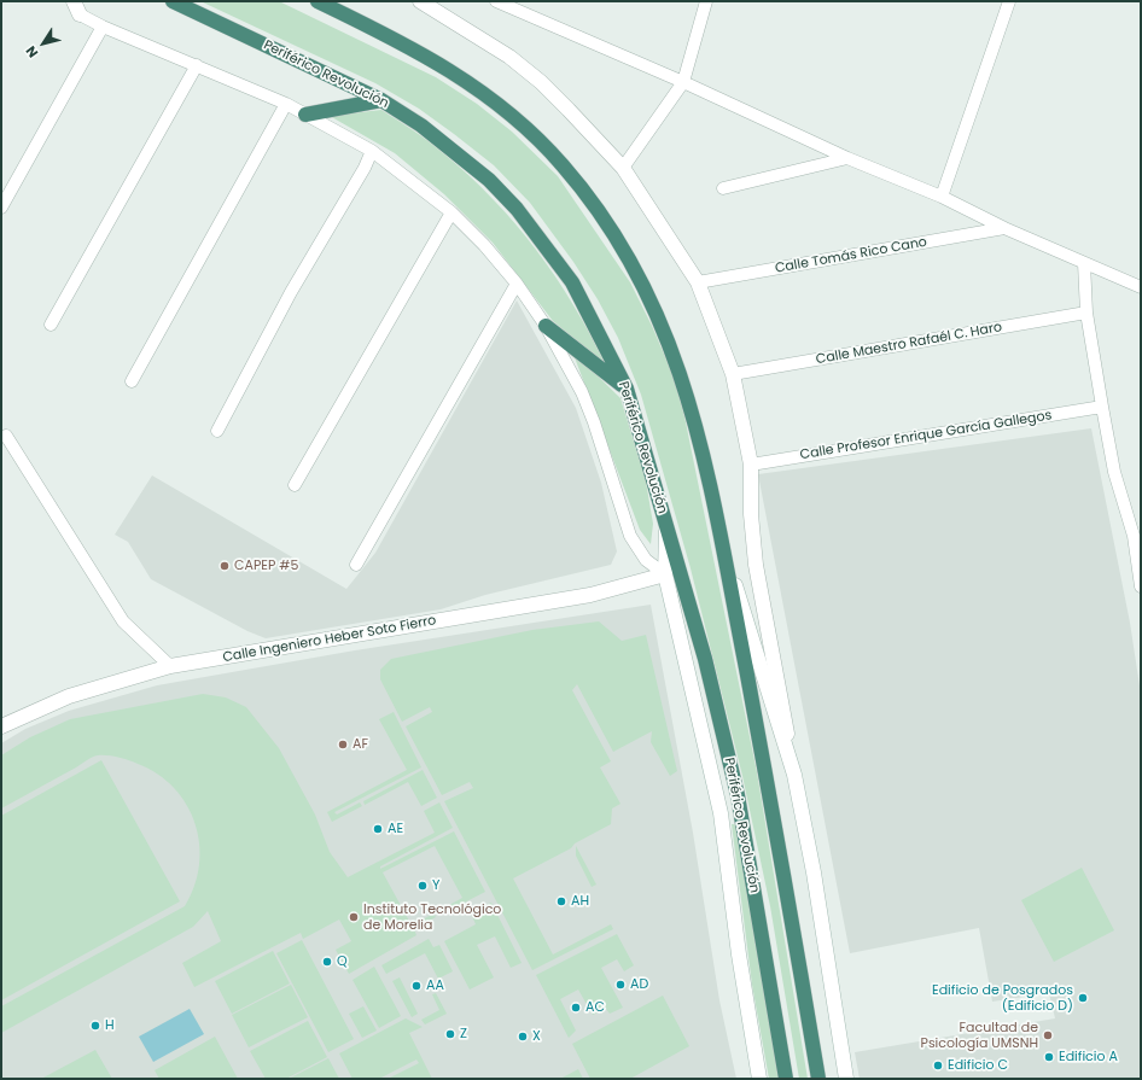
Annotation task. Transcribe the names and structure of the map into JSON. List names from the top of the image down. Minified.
{"streets":{"highway":["Periférico Revolución"],"street":["Calle Tomás Rico Cano","Calle Maestro Rafaél C. Haro","Calle Profesor Enrique García Gallegos","Calle Ingeniero Heber Soto Fierro"]},"places":["CAPEP #5","AF","AE","Y","AH","Instituto Tecnológico de Morelia","Q","AD","AA","Edificio de Posgrados (Edificio D)","AC","H","Z","Facultad de Psicología UMSNH","X","Edificio A","Edificio C"],"north":"bottom left"}
